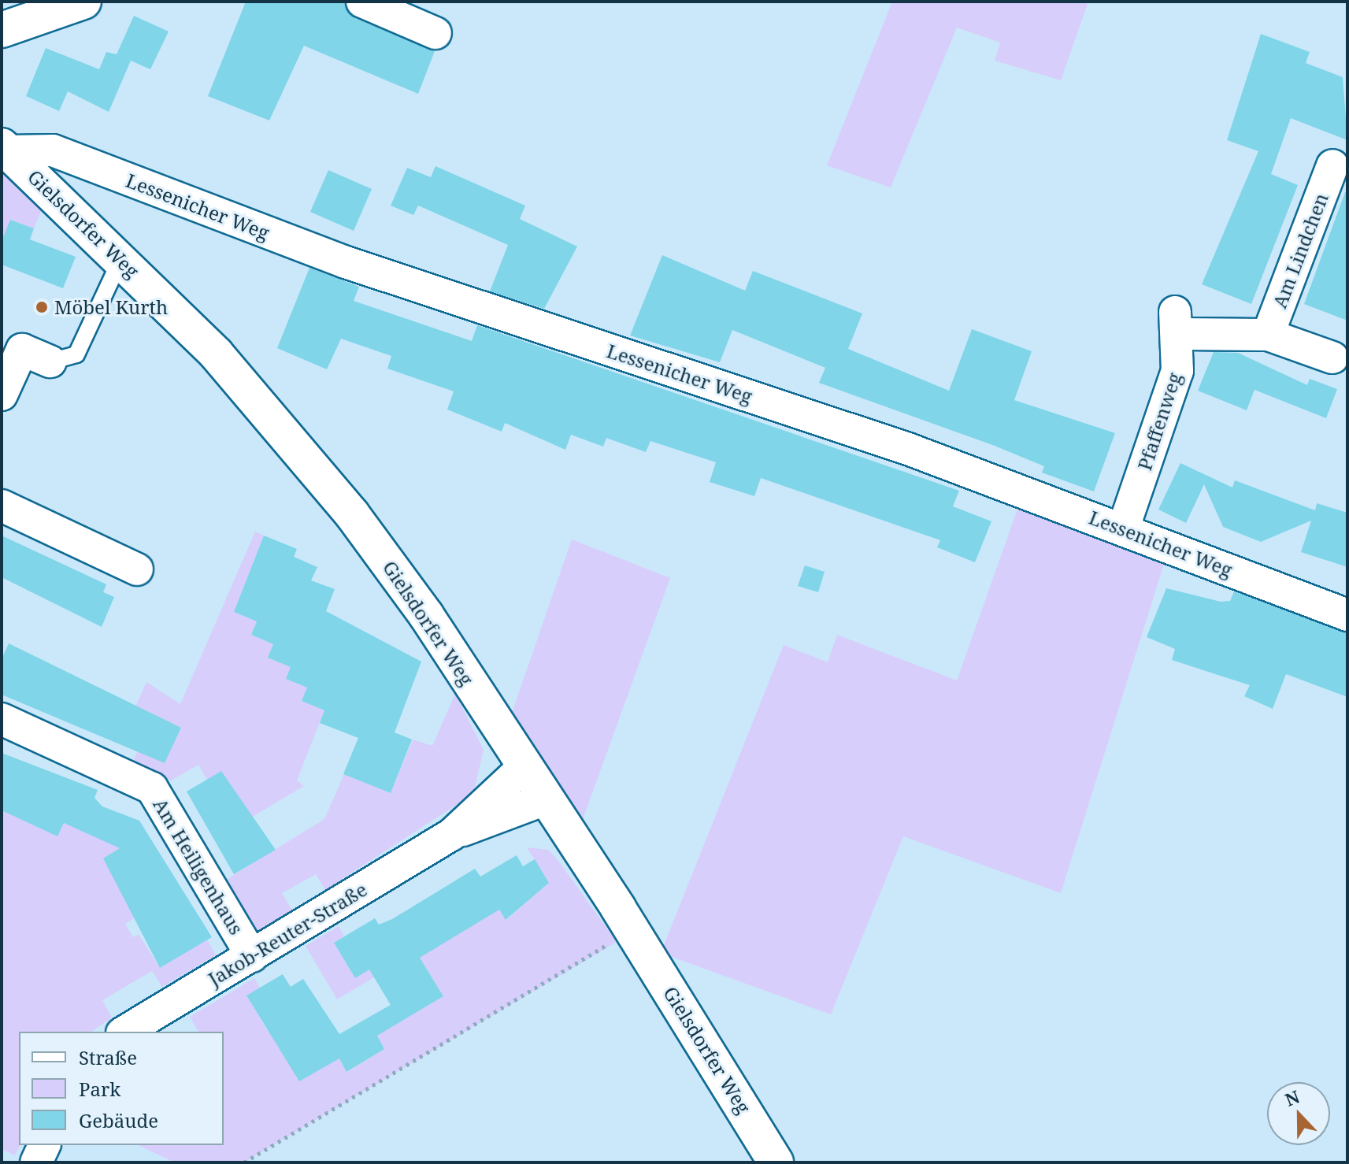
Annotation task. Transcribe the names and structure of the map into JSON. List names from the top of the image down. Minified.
{"streets":{"street":["Lessenicher Weg","Gielsdorfer Weg","Am Lindchen","Pfaffenweg","Am Heiligenhaus","Jakob-Reuter-Straße"]},"crossings":[["Lessenicher Weg","Gielsdorfer Weg"],["Lessenicher Weg","Pfaffenweg"],["Gielsdorfer Weg","Jakob-Reuter-Straße"],["Am Lindchen","Pfaffenweg"],["Am Heiligenhaus","Jakob-Reuter-Straße"]],"places":["Möbel Kurth"],"legend":["Straße","Park","Gebäude"],"north":"top"}
